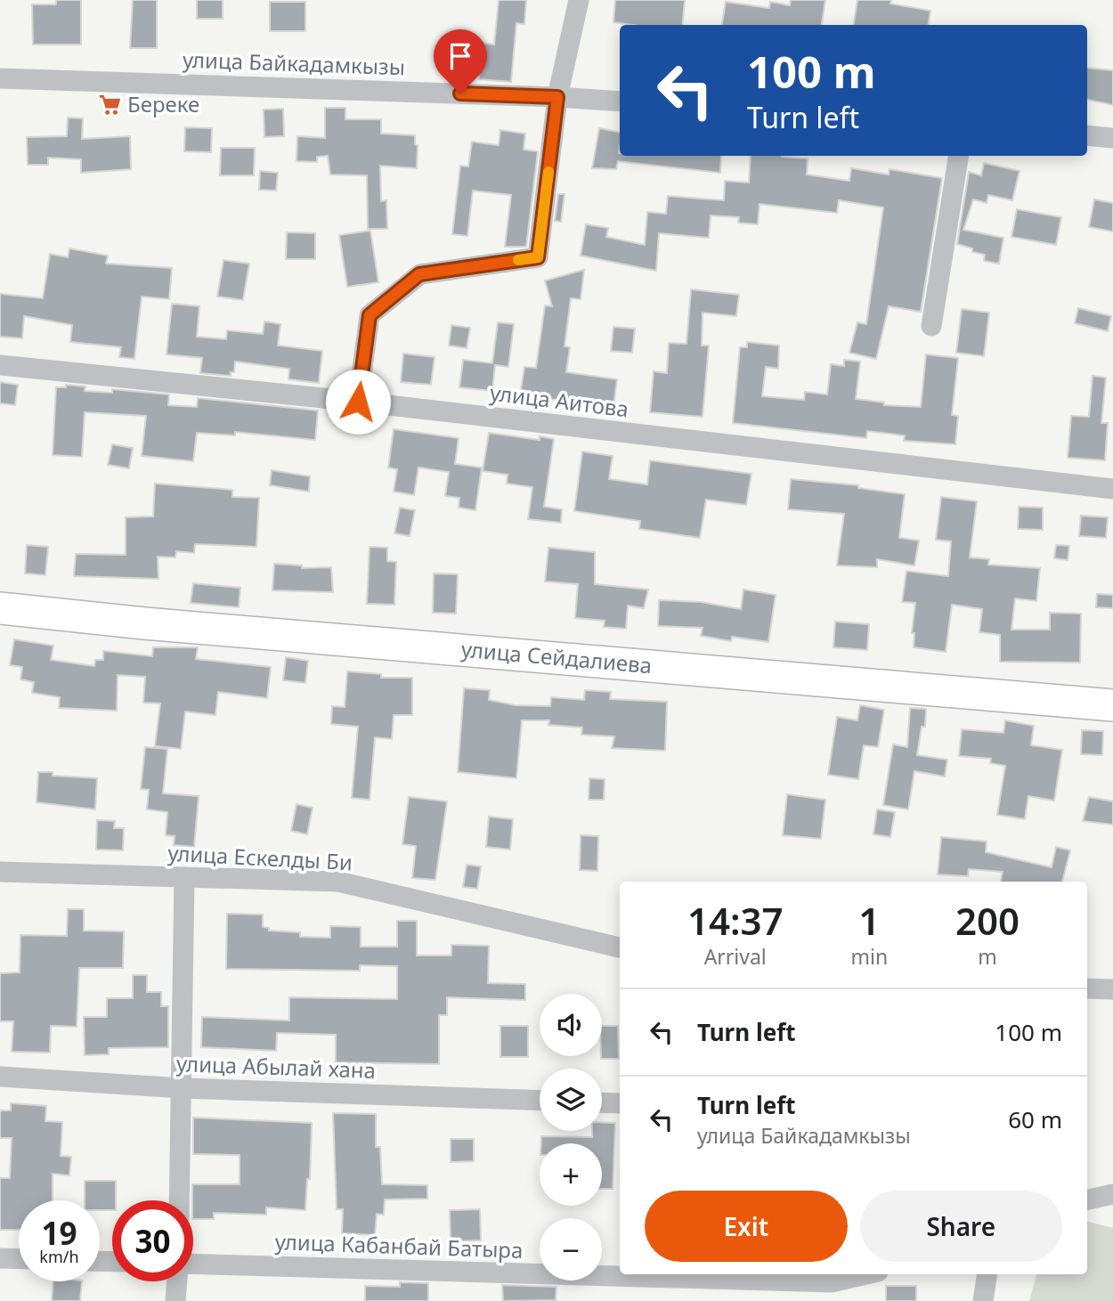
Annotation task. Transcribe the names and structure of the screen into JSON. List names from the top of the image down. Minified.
{"streets":{"main road":["улица Сейдалиева"],"street":["улица Байкадамкызы","улица Аитова","улица Ескелды Би","улица Абылай хана","улица Кабанбай Батыра"]},"places":{"supermarket":["Береке"]},"page":{"turn":["100 m","Turn left"],"eta":["14:37","Arrival","1","min","200","m"],"list":[{"name":"Turn left","value":"100 m"},{"name":"Turn left","note":"улица Байкадамкызы","value":"60 m"}],"map_buttons":["+","−"],"buttons":["Exit","Share"],"speed":"19 km/h","limit":"30"}}
